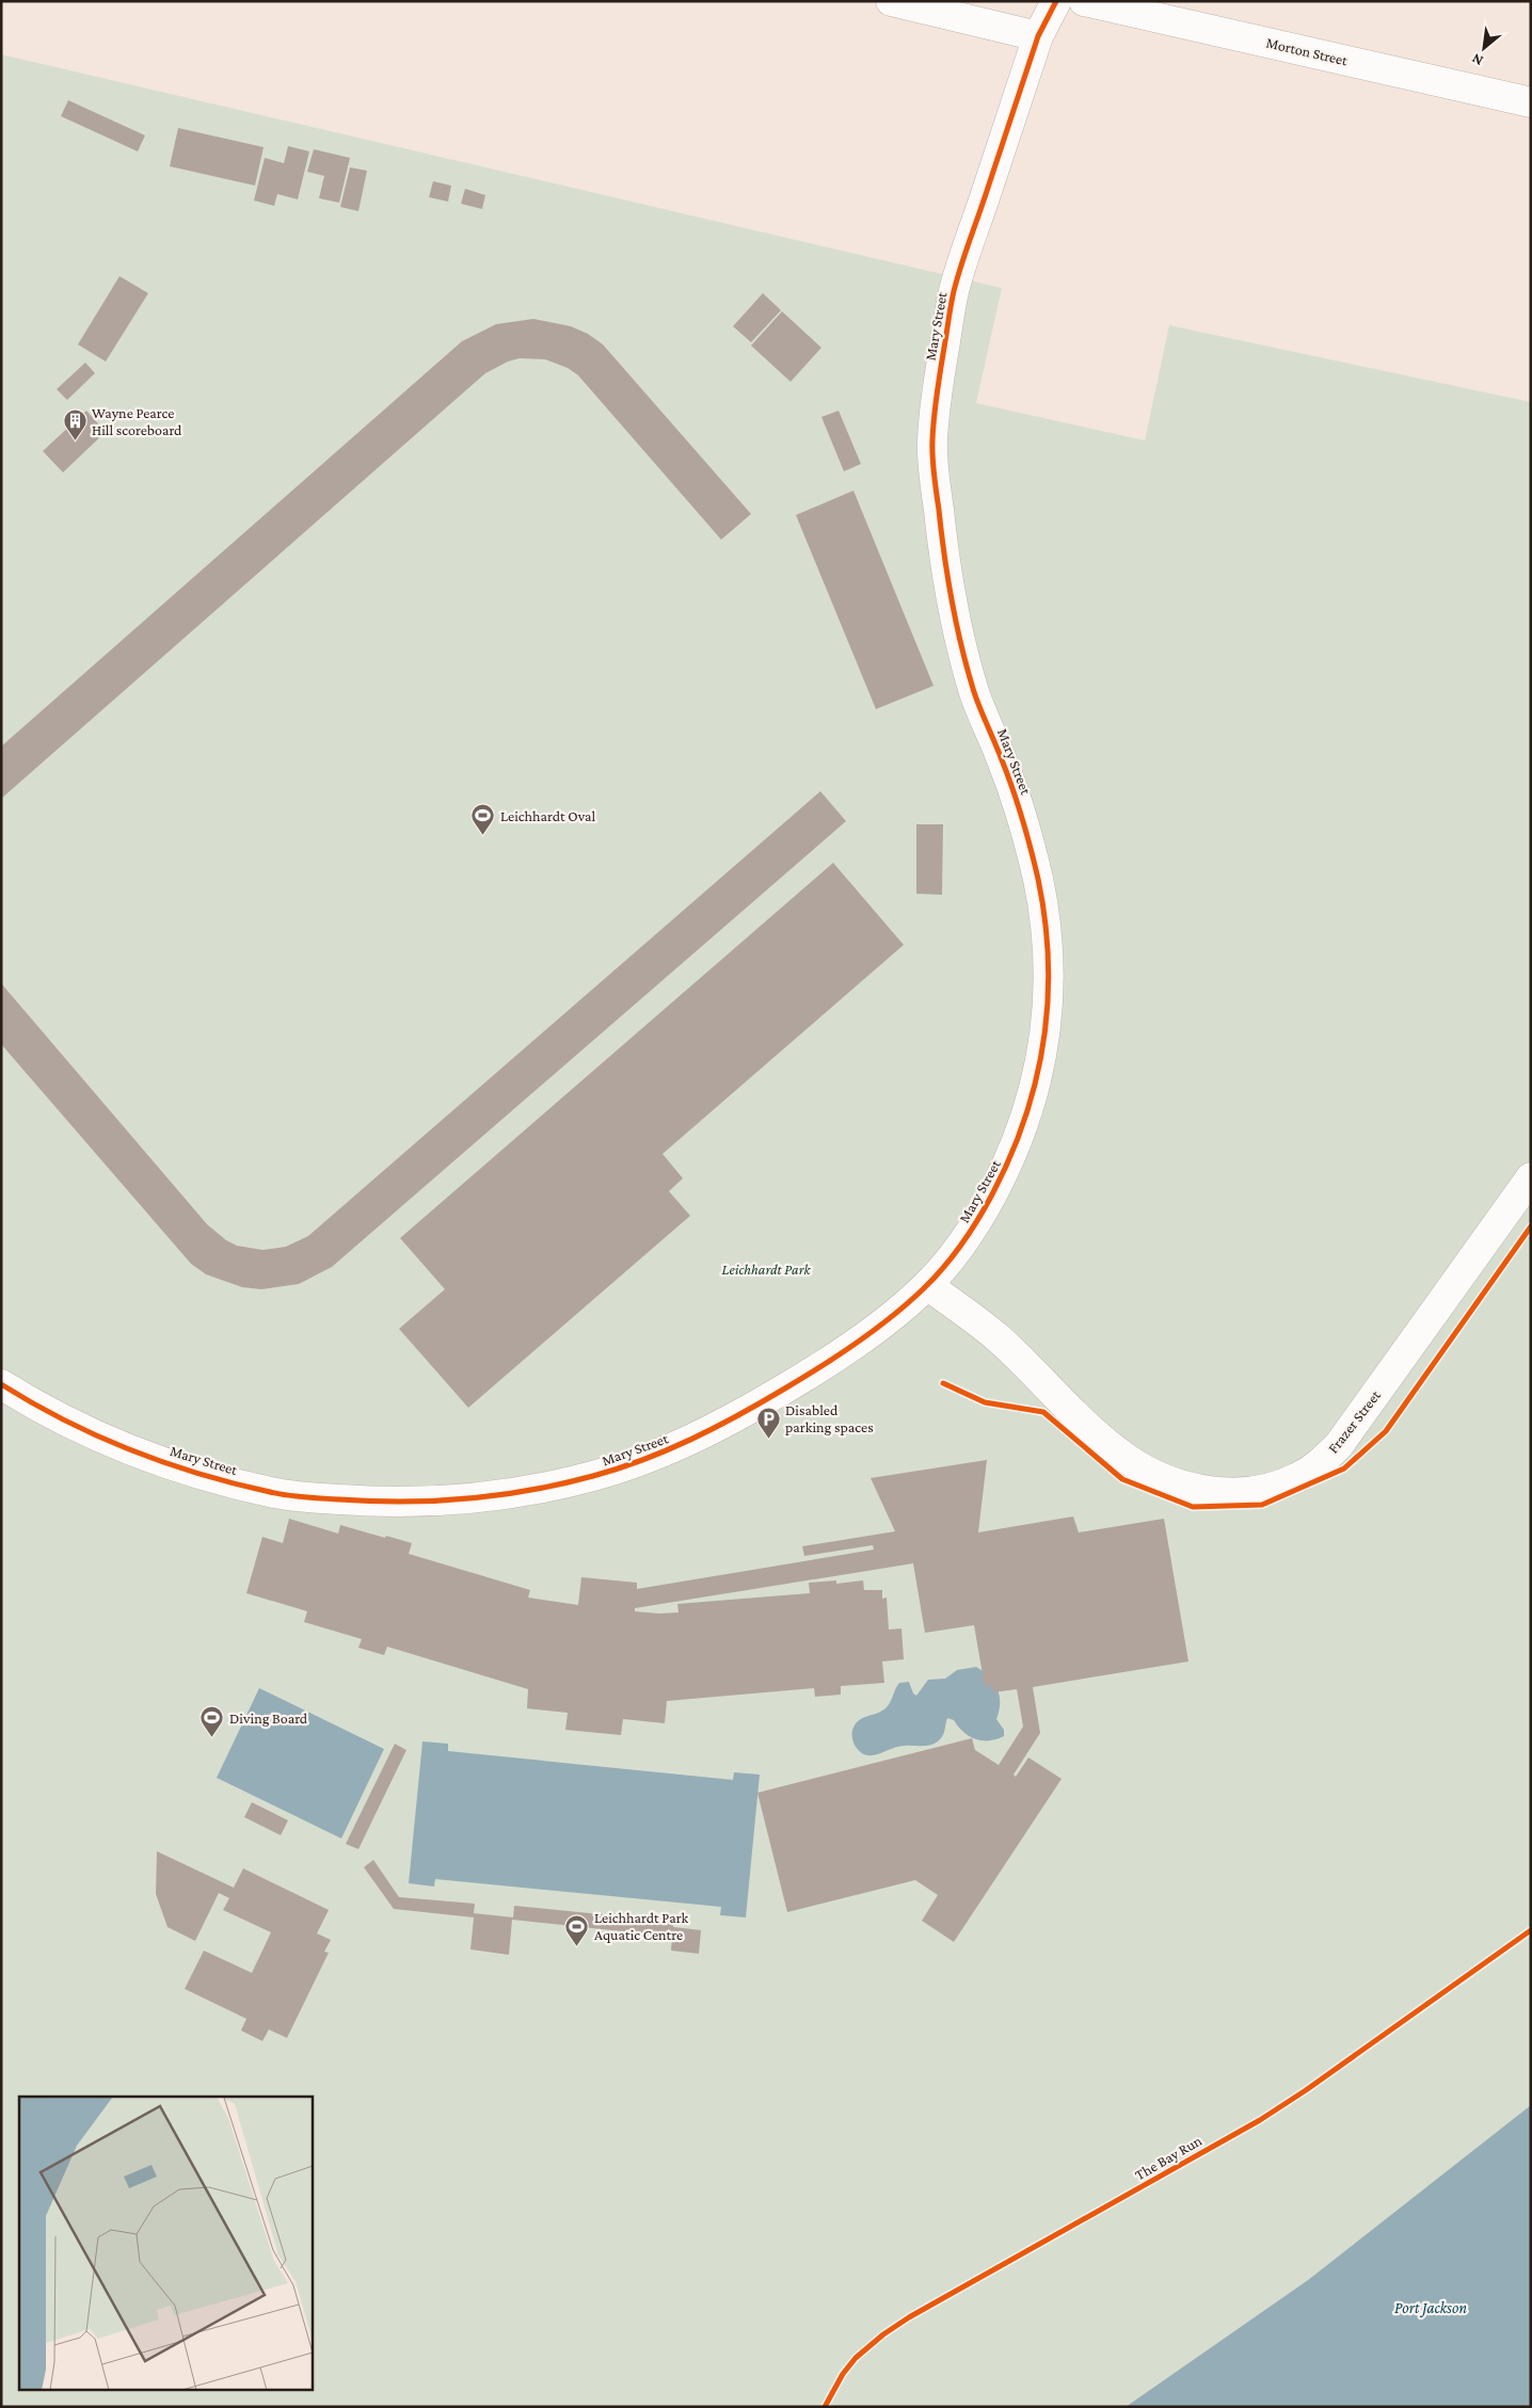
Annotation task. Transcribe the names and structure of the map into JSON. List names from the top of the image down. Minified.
{"streets":{"street":["Morton Street","Mary Street","Frazer Street"],"cycle path":["The Bay Run"]},"crossings":[["Mary Street","Frazer Street"]],"water":["Port Jackson"],"parks":["Leichhardt Park"],"places":{"building":["Wayne Pearce Hill scoreboard"],"sports":["Leichhardt Oval","Diving Board","Leichhardt Park Aquatic Centre"],"parking":["Disabled parking spaces"]},"north":"bottom left"}
